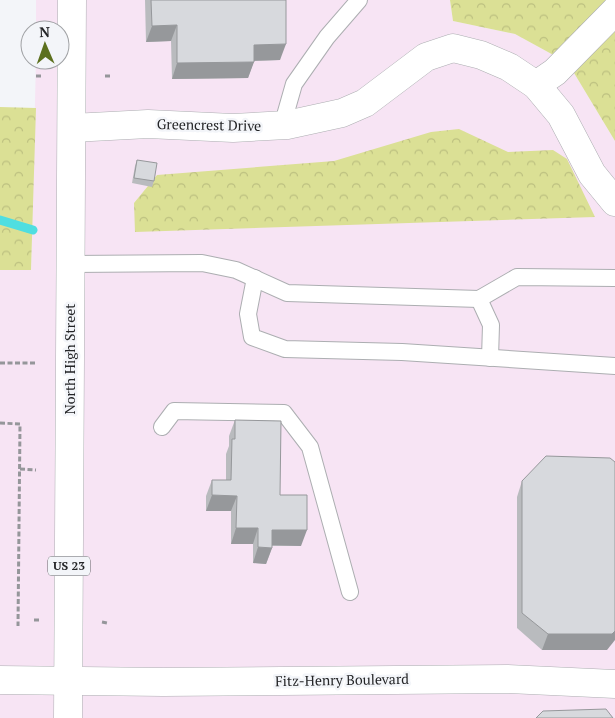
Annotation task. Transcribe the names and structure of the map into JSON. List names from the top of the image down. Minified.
{"streets":{"street":["Greencrest Drive","North High Street","US 23","Fitz-Henry Boulevard"]},"crossings":[["Greencrest Drive","North High Street"],["North High Street","Fitz-Henry Boulevard"]],"north":"top"}
